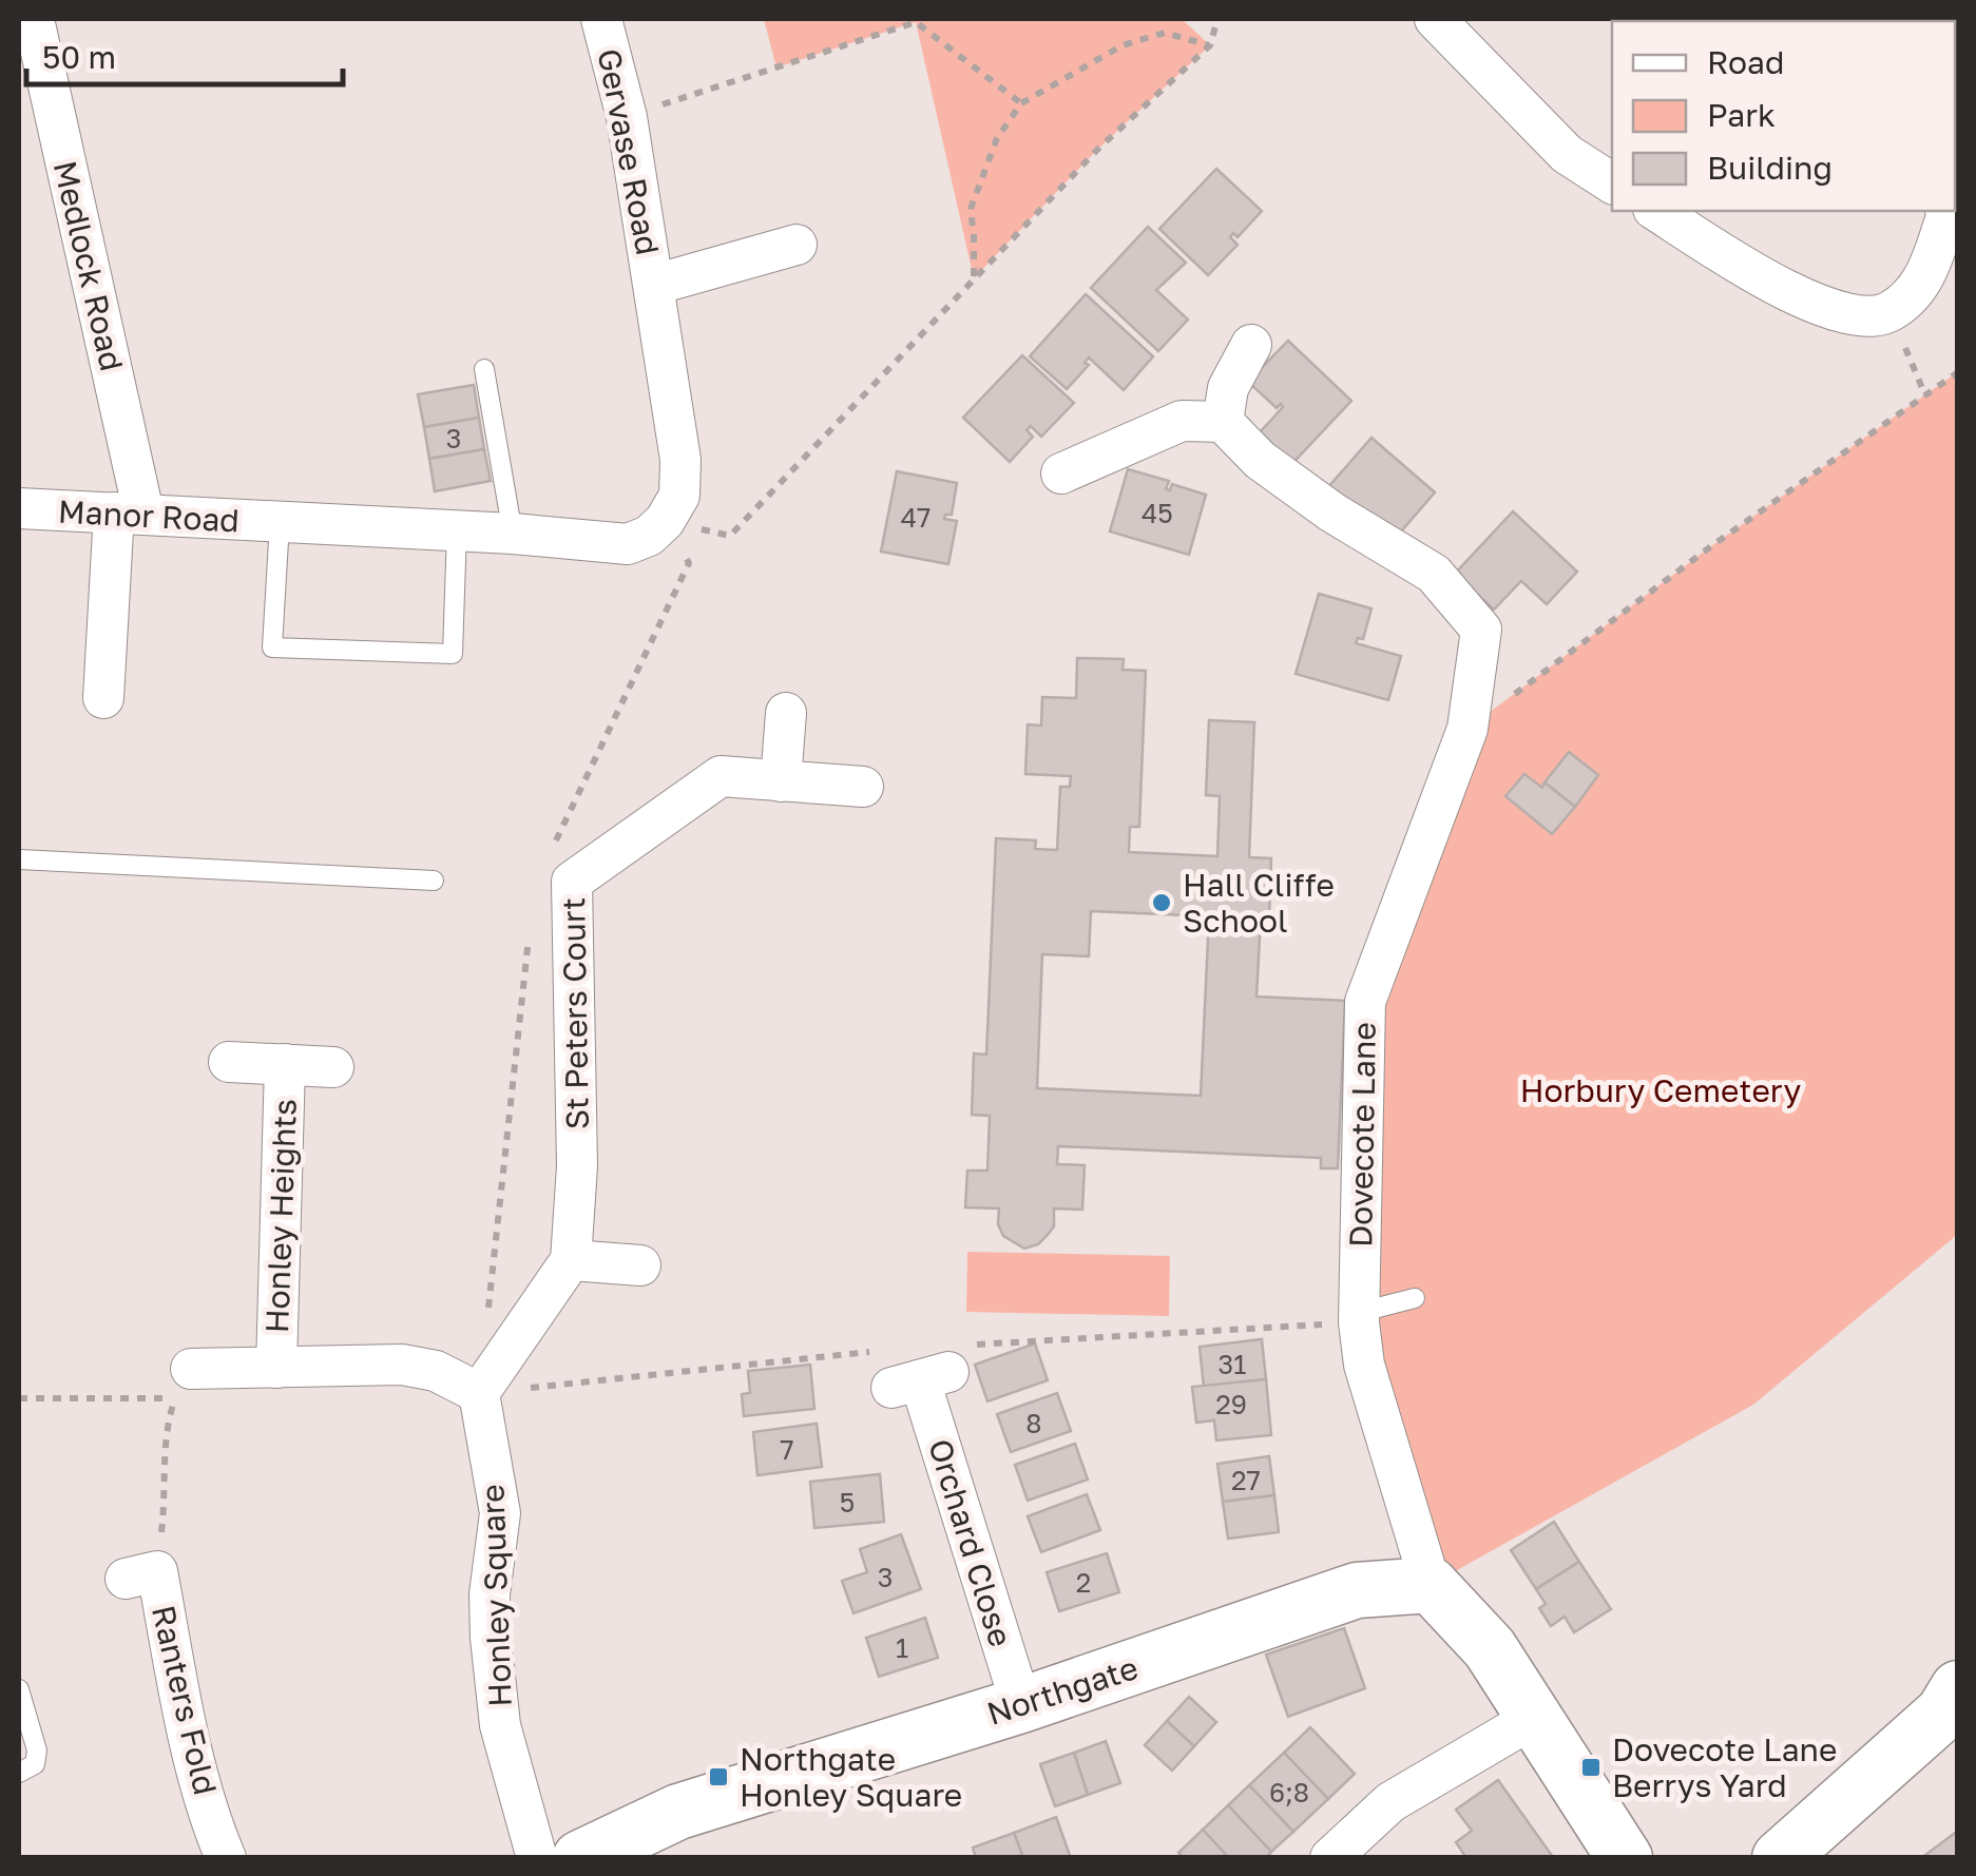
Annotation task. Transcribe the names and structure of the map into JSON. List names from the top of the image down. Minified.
{"streets":{"street":["Gervase Road","Medlock Road","Manor Road","St Peters Court","Dovecote Lane","Honley Heights","Orchard Close","Honley Square","Northgate","Ranters Fold"]},"crossings":[["Gervase Road","Manor Road"],["Medlock Road","Manor Road"],["Dovecote Lane","Northgate"],["Honley Heights","Honley Square"],["Orchard Close","Northgate"]],"parks":["Horbury Cemetery"],"places":{"other":["Hall Cliffe School"],"transit":["Dovecote Lane Berrys Yard","Northgate Honley Square"]},"house_numbers":["3","45","47","31","29","8","7","27","5","3","2","1","6;8"],"legend":["Road","Park","Building"],"scale_bar":"50 m"}
